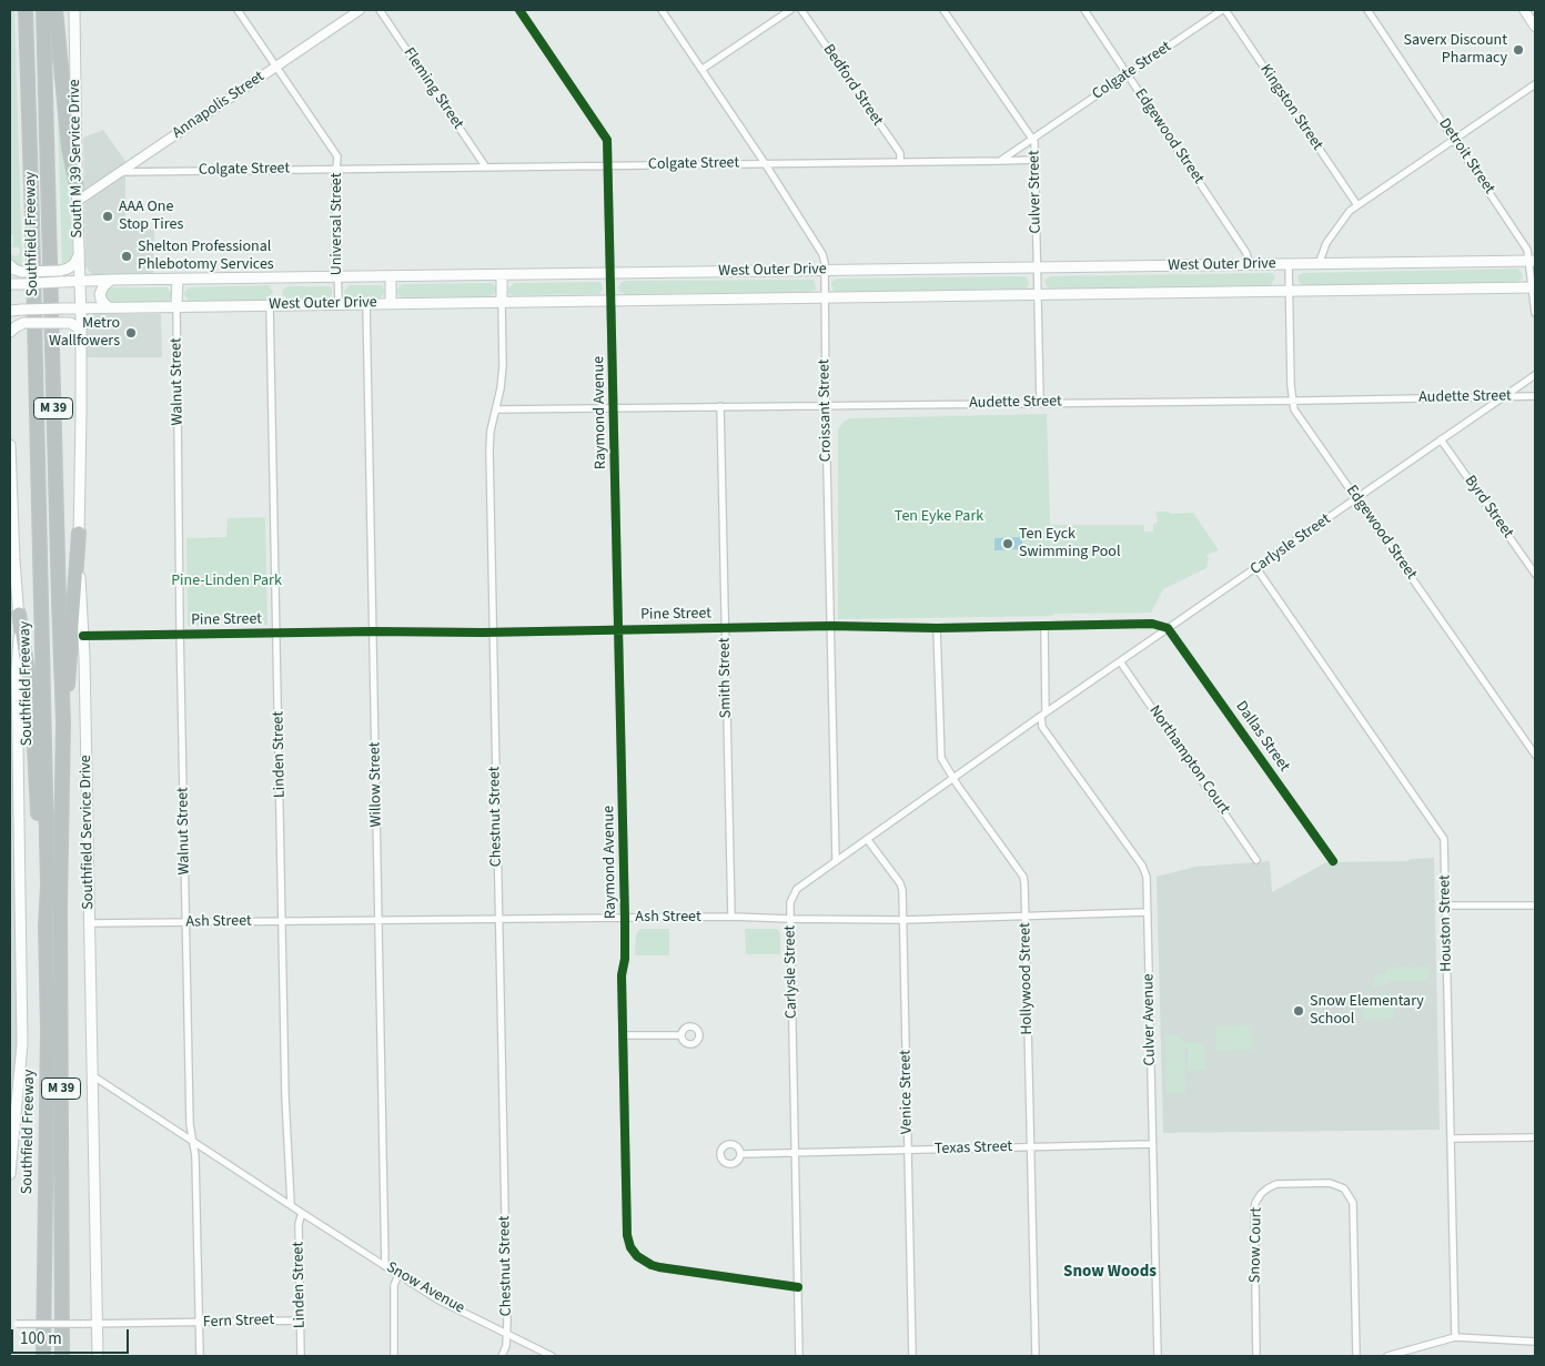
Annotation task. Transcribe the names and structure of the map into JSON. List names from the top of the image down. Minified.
{"streets":{"highway":["Southfield Freeway","M 39"],"main road":["South M 39 Service Drive","West Outer Drive","Southfield Service Drive"],"street":["Colgate Street","Bedford Street","Fleming Street","Annapolis Street","Kingston Street","Edgewood Street","Detroit Street","Culver Street","Universal Street","Walnut Street","Audette Street","Croissant Street","Raymond Avenue","Byrd Street","Carlysle Street","Pine Street","Smith Street","Dallas Street","Linden Street","Northampton Court","Willow Street","Chestnut Street","Ash Street","Houston Street","Hollywood Street","Culver Avenue","Venice Street","Texas Street","Snow Court","Snow Avenue","Fern Street"]},"crossings":[["Colgate Street","Bedford Street"],["Colgate Street","Fleming Street"],["Colgate Street","Annapolis Street"],["Colgate Street","Kingston Street"],["Colgate Street","Edgewood Street"],["Colgate Street","Culver Street"],["Colgate Street","Universal Street"],["Colgate Street","Croissant Street"],["Colgate Street","Raymond Avenue"],["Annapolis Street","South M 39 Service Drive"],["Annapolis Street","Universal Street"],["Edgewood Street","West Outer Drive"],["Edgewood Street","Audette Street"],["Edgewood Street","Carlysle Street"],["Detroit Street","West Outer Drive"],["South M 39 Service Drive","West Outer Drive"],["South M 39 Service Drive","Southfield Service Drive"],["Culver Street","West Outer Drive"],["Culver Street","Audette Street"],["Universal Street","West Outer Drive"],["West Outer Drive","Walnut Street"],["West Outer Drive","Croissant Street"],["West Outer Drive","Raymond Avenue"],["West Outer Drive","Linden Street"],["West Outer Drive","Willow Street"],["West Outer Drive","Chestnut Street"],["West Outer Drive","Southfield Service Drive"],["Walnut Street","Pine Street"],["Walnut Street","Ash Street"],["Walnut Street","Fern Street"],["Audette Street","Croissant Street"],["Audette Street","Raymond Avenue"],["Audette Street","Carlysle Street"],["Audette Street","Smith Street"],["Audette Street","Chestnut Street"],["Croissant Street","Carlysle Street"],["Croissant Street","Pine Street"],["Raymond Avenue","Carlysle Street"],["Raymond Avenue","Pine Street"],["Raymond Avenue","Ash Street"],["Byrd Street","Carlysle Street"],["Carlysle Street","Pine Street"],["Carlysle Street","Dallas Street"],["Carlysle Street","Northampton Court"],["Carlysle Street","Ash Street"],["Carlysle Street","Houston Street"],["Carlysle Street","Hollywood Street"],["Carlysle Street","Culver Avenue"],["Carlysle Street","Venice Street"],["Carlysle Street","Texas Street"],["Pine Street","Smith Street"],["Pine Street","Dallas Street"],["Pine Street","Linden Street"],["Pine Street","Willow Street"],["Pine Street","Chestnut Street"],["Pine Street","Southfield Service Drive"],["Pine Street","Hollywood Street"],["Pine Street","Culver Avenue"],["Smith Street","Ash Street"],["Linden Street","Ash Street"],["Linden Street","Snow Avenue"],["Linden Street","Fern Street"],["Willow Street","Ash Street"],["Willow Street","Snow Avenue"],["Chestnut Street","Ash Street"],["Chestnut Street","Snow Avenue"],["Southfield Service Drive","Ash Street"],["Southfield Service Drive","Fern Street"],["Ash Street","Hollywood Street"],["Ash Street","Culver Avenue"],["Ash Street","Venice Street"],["Hollywood Street","Texas Street"],["Culver Avenue","Texas Street"],["Venice Street","Texas Street"]],"districts":["Snow Woods"],"parks":["Ten Eyke Park","Pine-Linden Park"],"places":["Saverx Discount Pharmacy","AAA One Stop Tires","Shelton Professional Phlebotomy Services","Metro Wallfowers","Ten Eyck Swimming Pool","Snow Elementary School"],"scale_bar":"100 m"}
